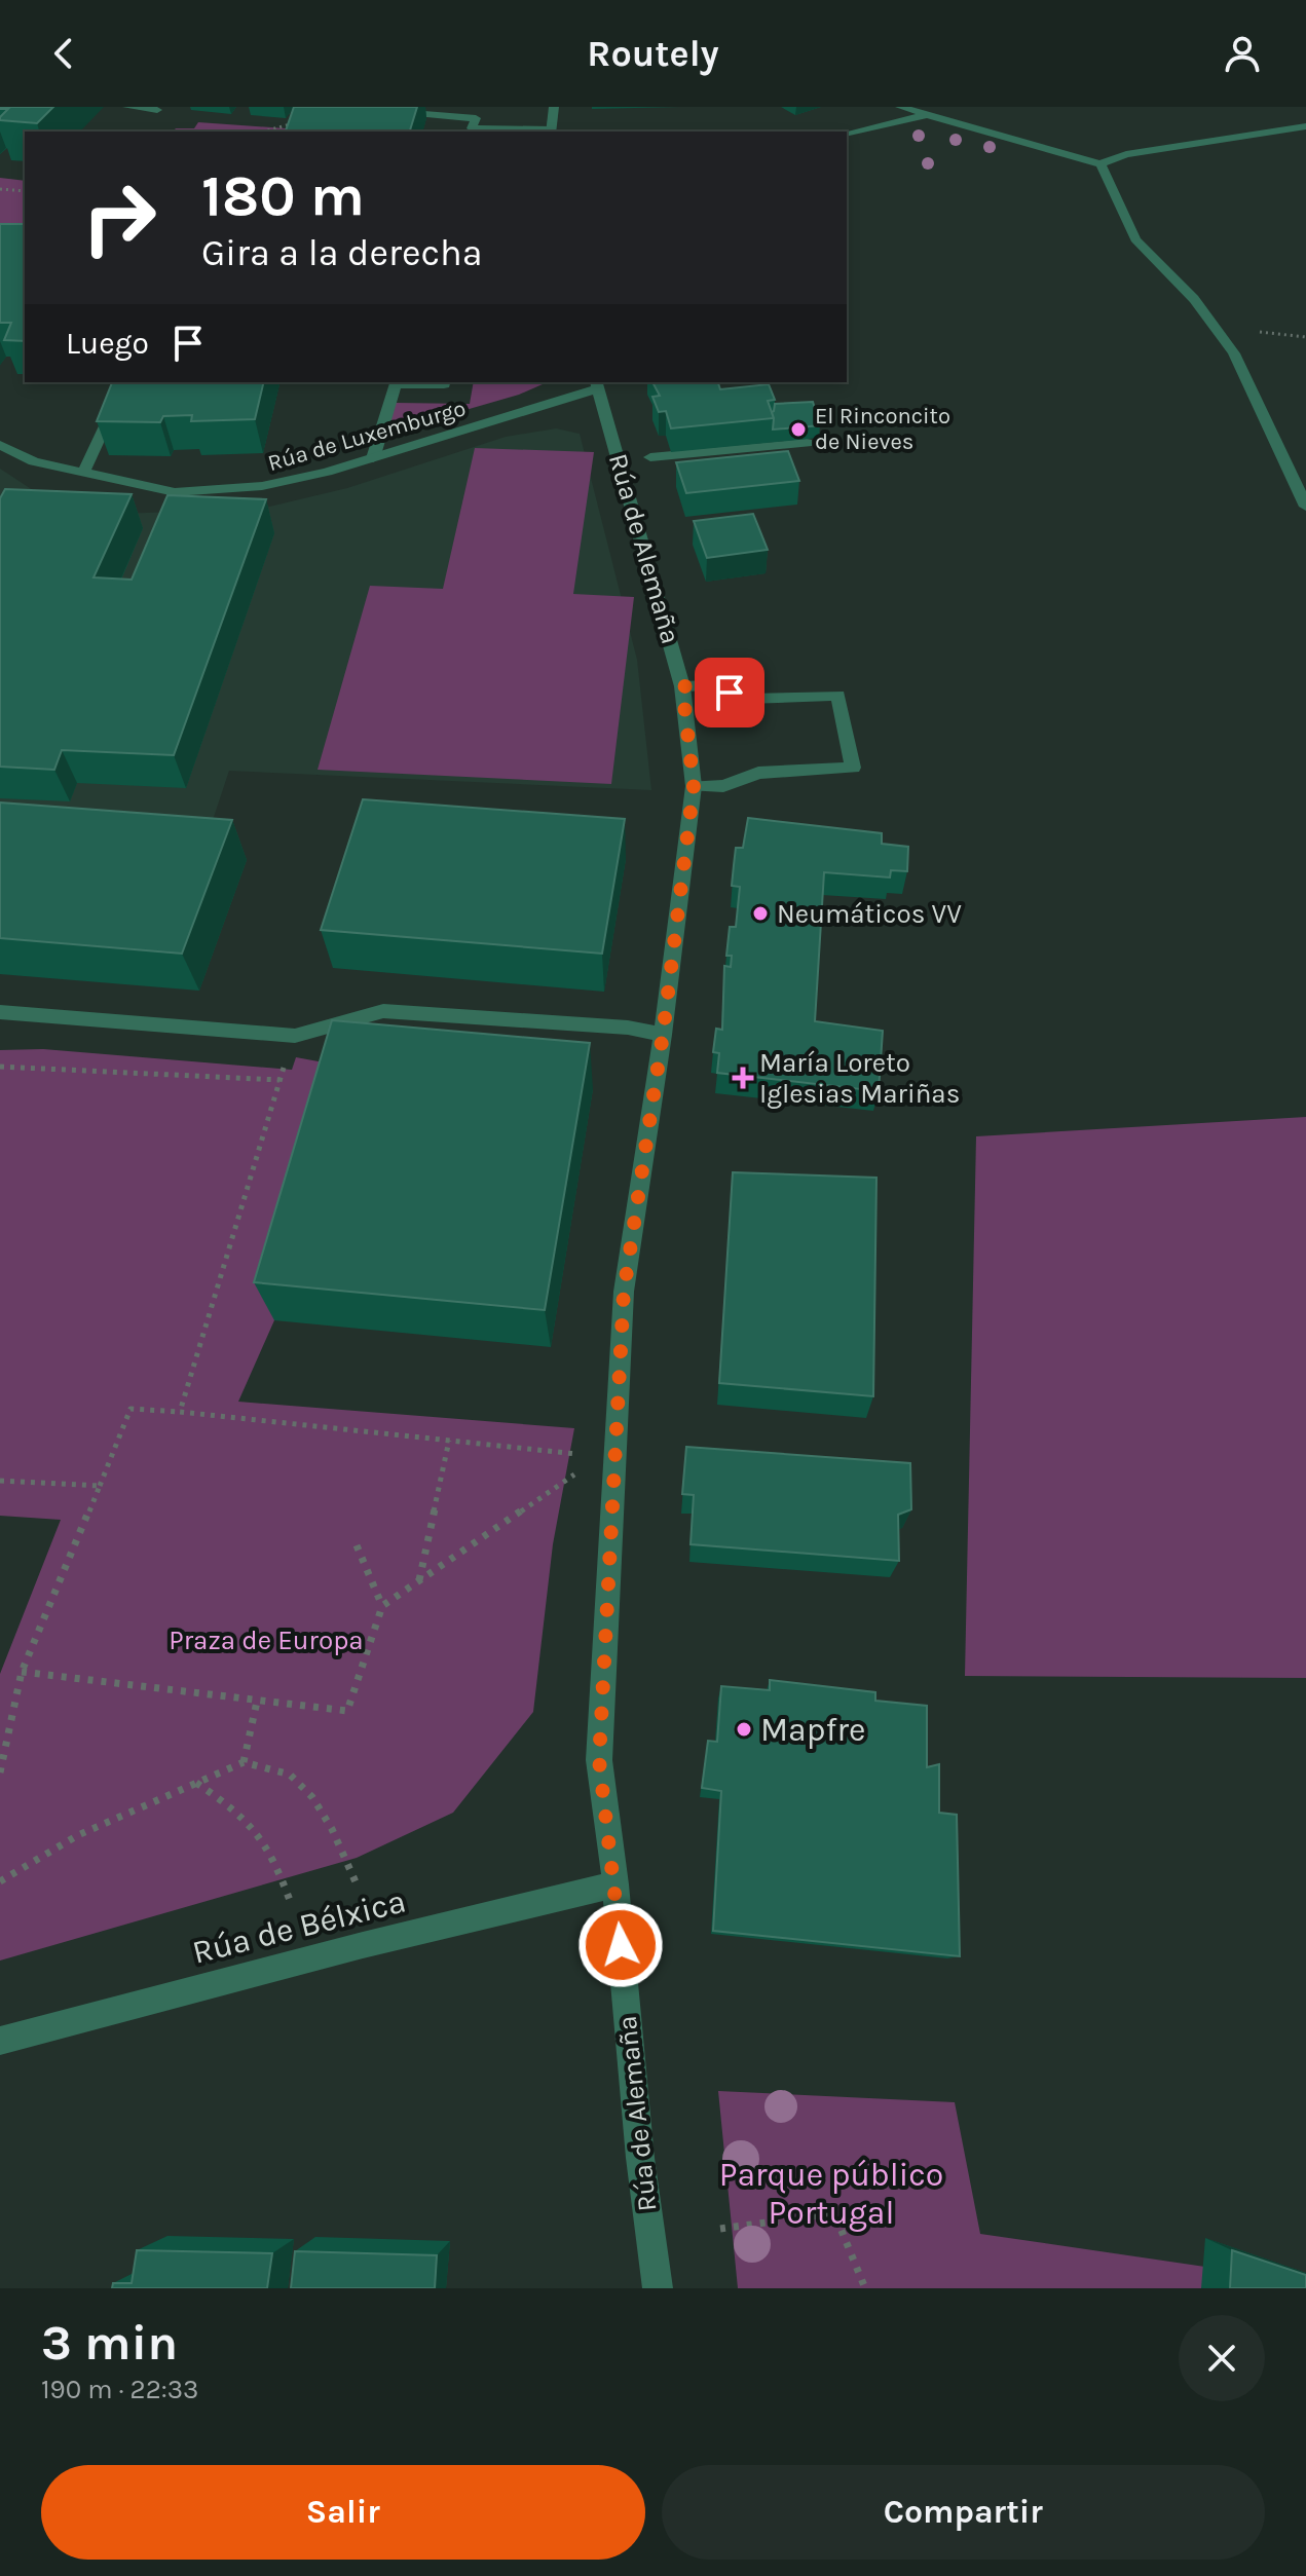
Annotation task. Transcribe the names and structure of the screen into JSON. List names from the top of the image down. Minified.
{"streets":{"street":["Rúa de Luxemburgo","Rúa de Alemaña","Rúa de Bélxica"]},"crossings":[["Rúa de Luxemburgo","Rúa de Alemaña"],["Rúa de Alemaña","Rúa de Bélxica"]],"parks":["Praza de Europa","Parque público Portugal"],"places":{"other":["El Rinconcito de Nieves","Neumáticos VV","Mapfre"],"health":["María Loreto Iglesias Mariñas"]},"page":{"header":"Routely","turn":["180 m","Gira a la derecha"],"then":"Luego","heading":["3 min","190 m · 22:33"],"buttons":["Salir","Compartir"]}}
